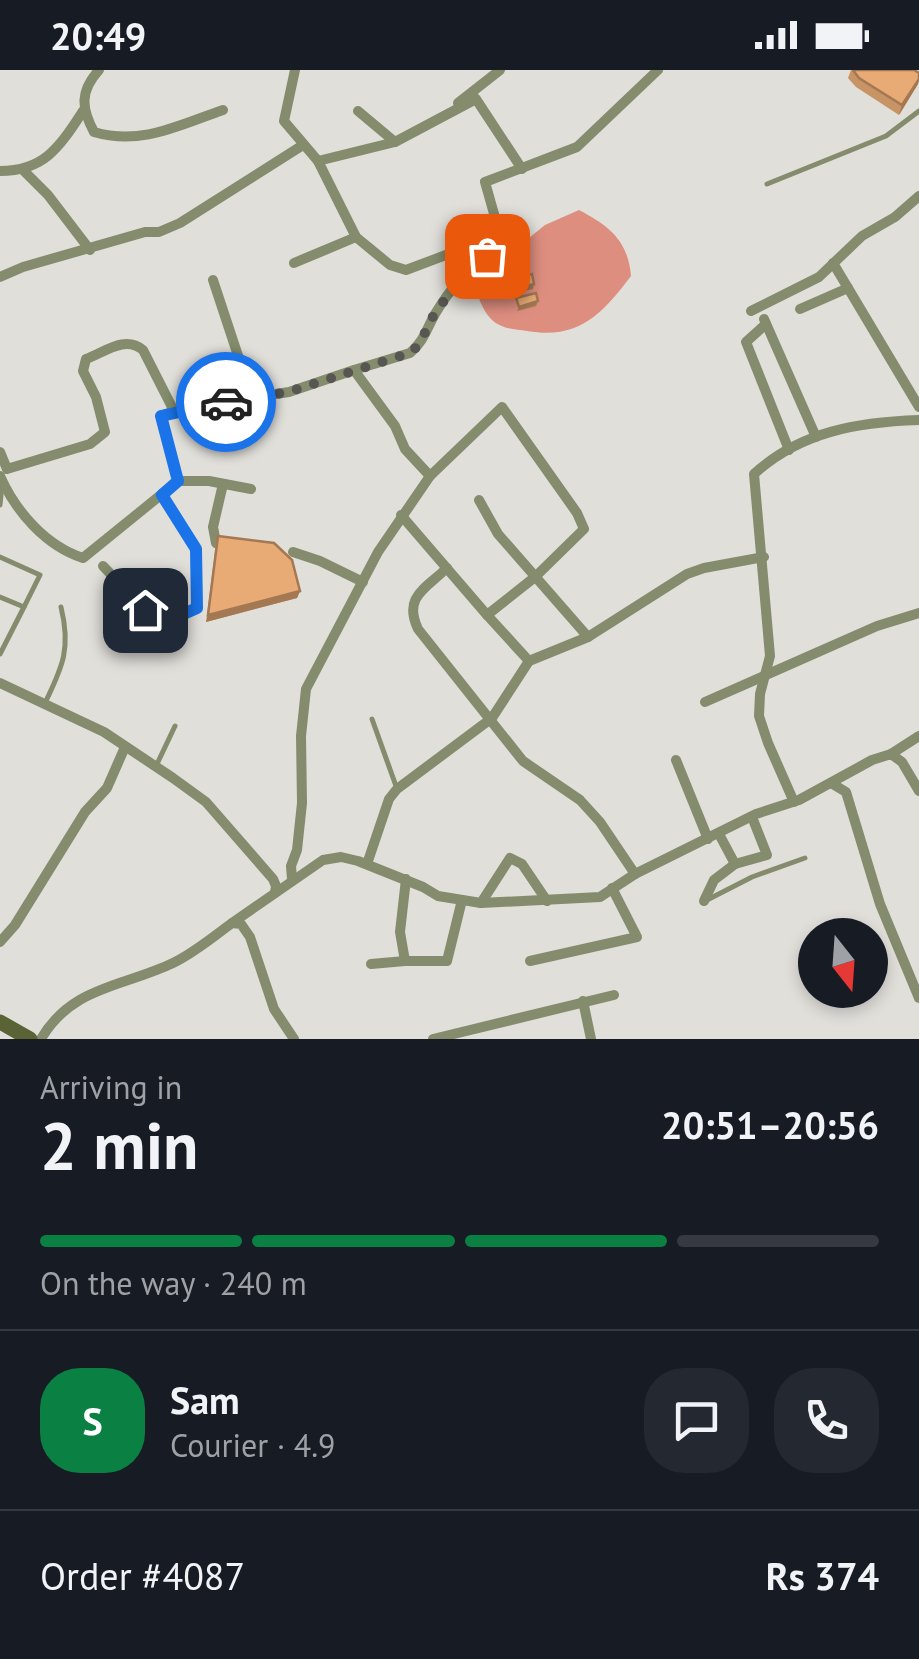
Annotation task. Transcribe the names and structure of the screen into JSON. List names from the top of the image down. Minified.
{"north":"bottom","page":{"status":"20:49","heading":["2 min","Arriving in","20:51–20:56"],"panel":["Sam","Courier · 4.9","Order #4087","Rs 374"],"bar":"On the way · 240 m","round":"S"}}
